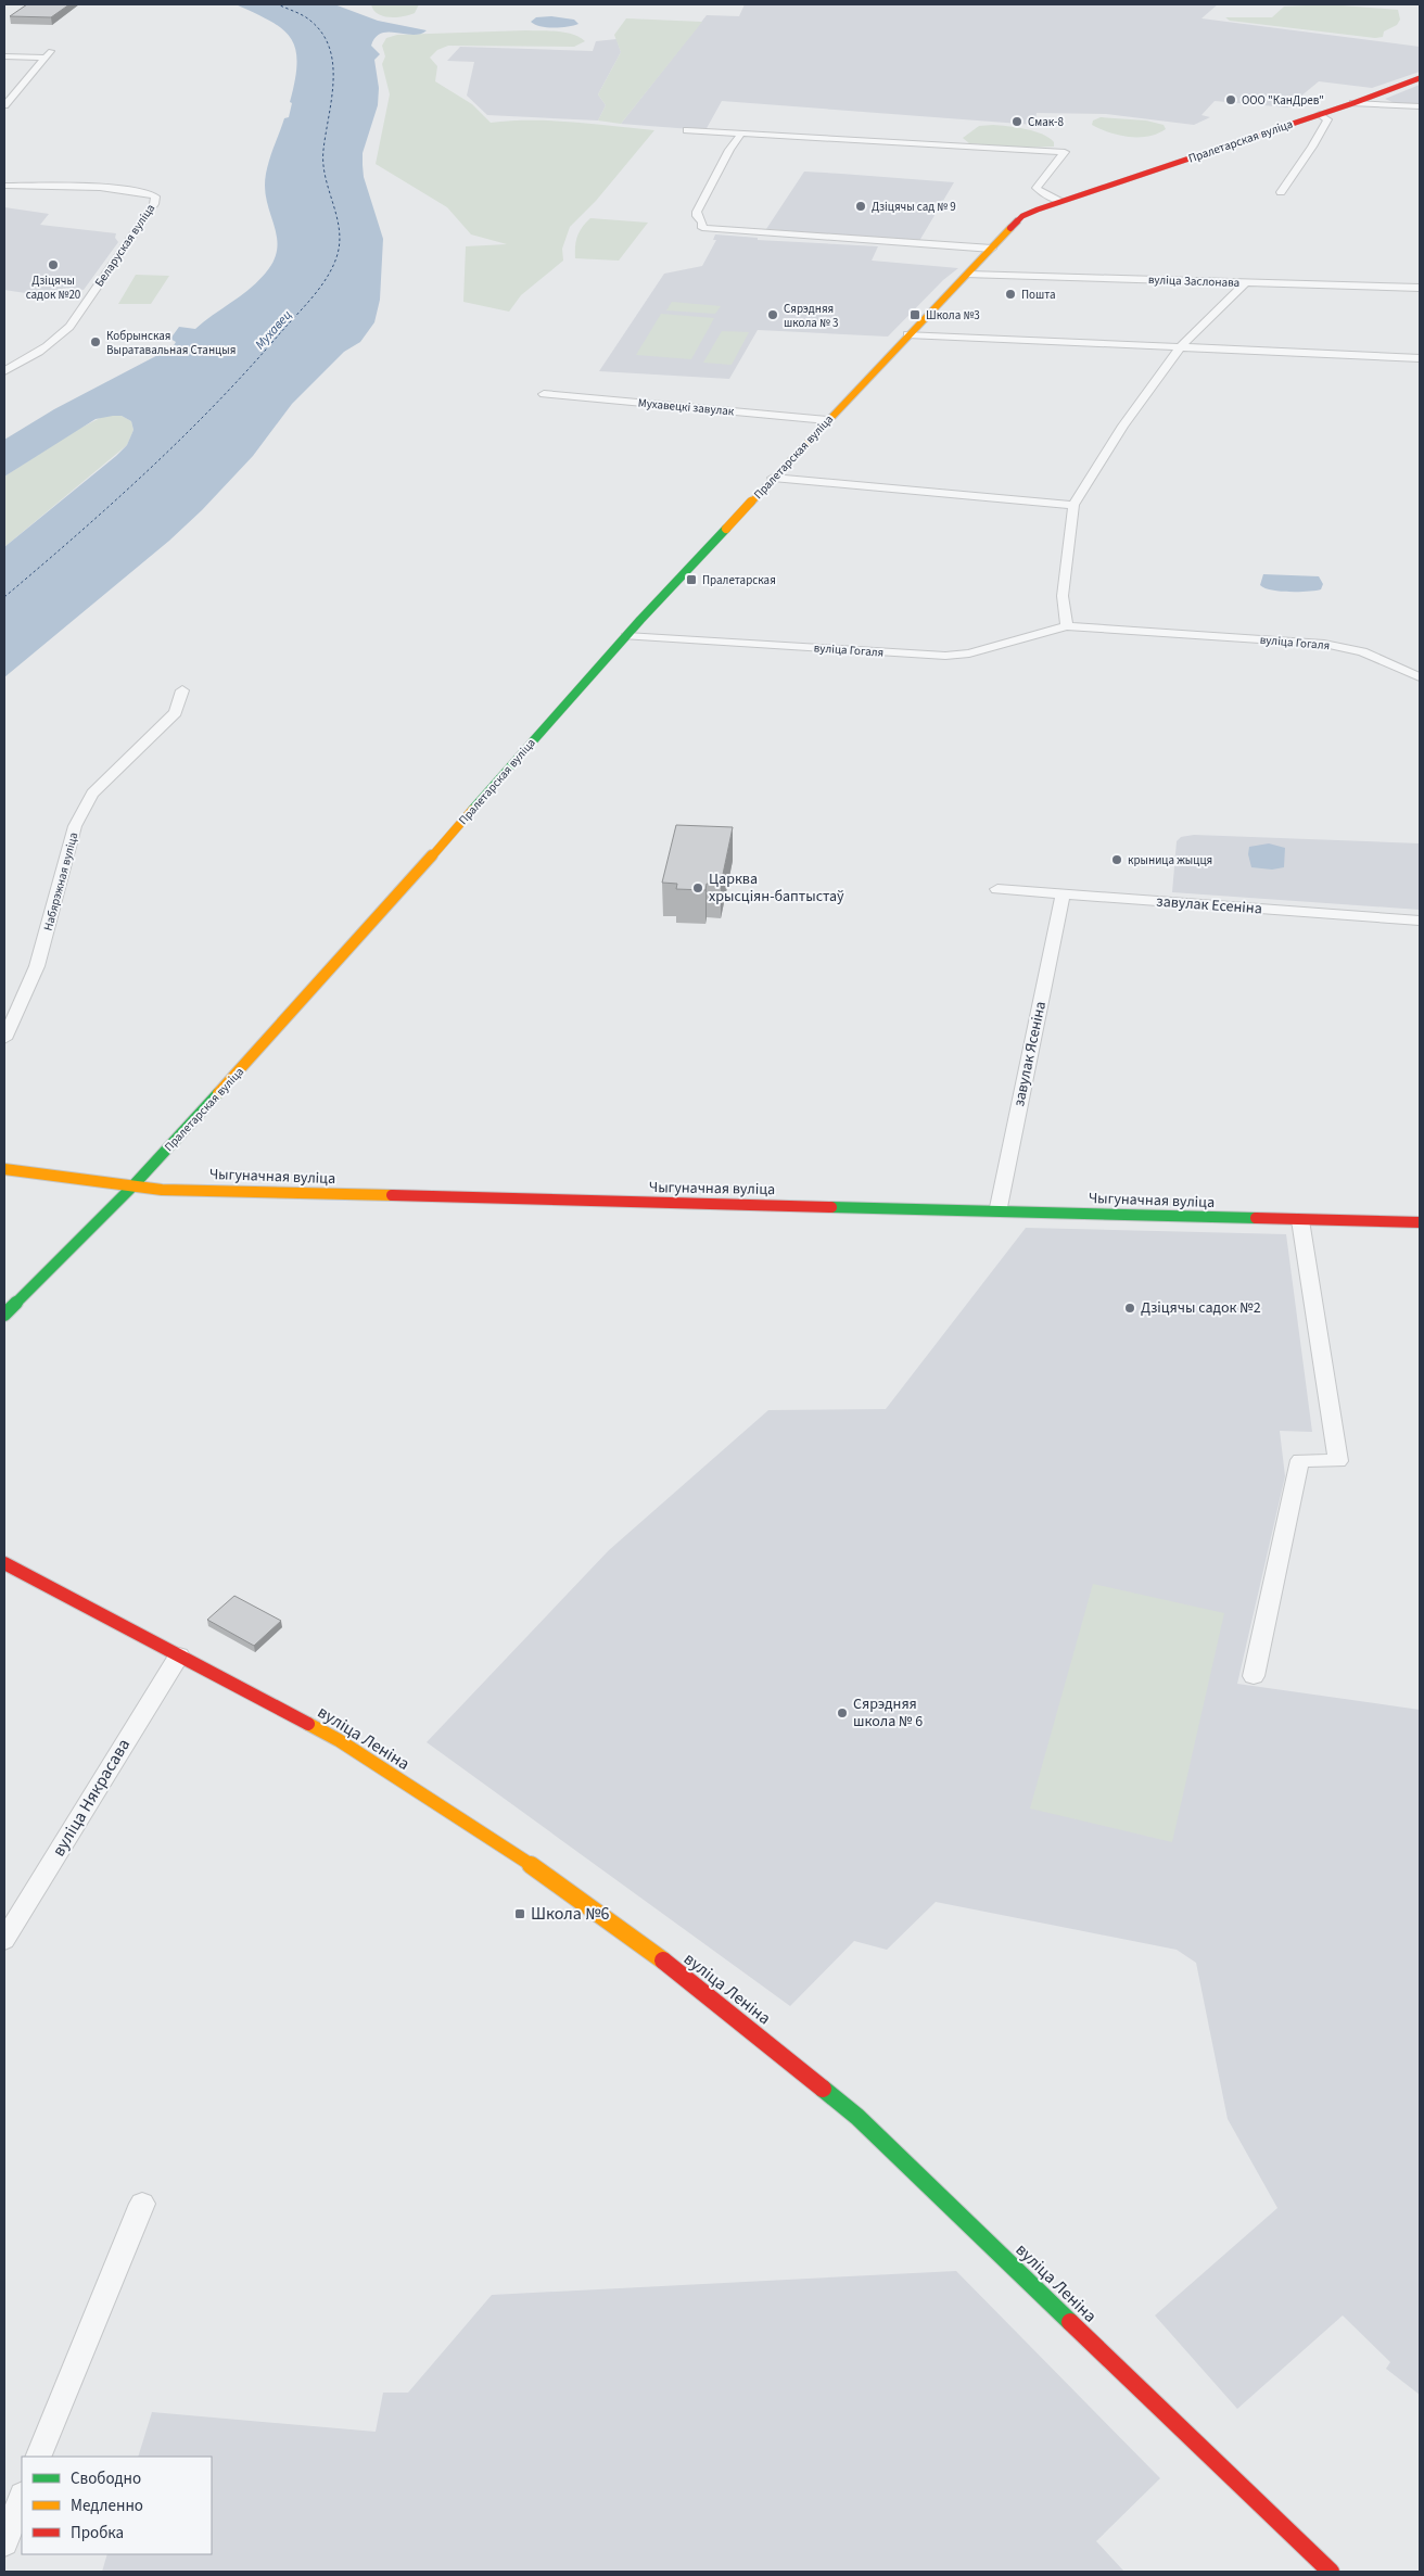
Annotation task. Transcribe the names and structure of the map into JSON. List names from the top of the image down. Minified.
{"streets":{"main road":["Пралетарская вуліца","Чыгуначная вуліца","вуліца Леніна"],"street":["Беларуская вуліца","вуліца Заслонава","Мухавецкі завулак","вуліца Гогаля","Набярэжная вуліца","завулак Есеніна","завулак Ясеніна","вуліца Някрасава"]},"crossings":[["Пралетарская вуліца","вуліца Заслонава"],["Пралетарская вуліца","Мухавецкі завулак"],["Пралетарская вуліца","вуліца Гогаля"],["Пралетарская вуліца","Чыгуначная вуліца"],["завулак Есеніна","завулак Ясеніна"],["завулак Ясеніна","Чыгуначная вуліца"],["вуліца Леніна","вуліца Някрасава"]],"water":["Мухавец"],"places":{"other":["ООО \"КанДрев\"","Смак-8","Дзіцячы сад № 9","Дзіцячы садок №20","Пошта","Сярэдняя школа № 3","Кобрынская Выратавальная Станцыя","крыница жыцця","Царква хрысціян-баптыстаў","Дзіцячы садок №2","Сярэдняя школа № 6"],"transit":["Школа №3","Пралетарская","Школа №6"]},"legend":["Свободно","Медленно","Пробка"]}
